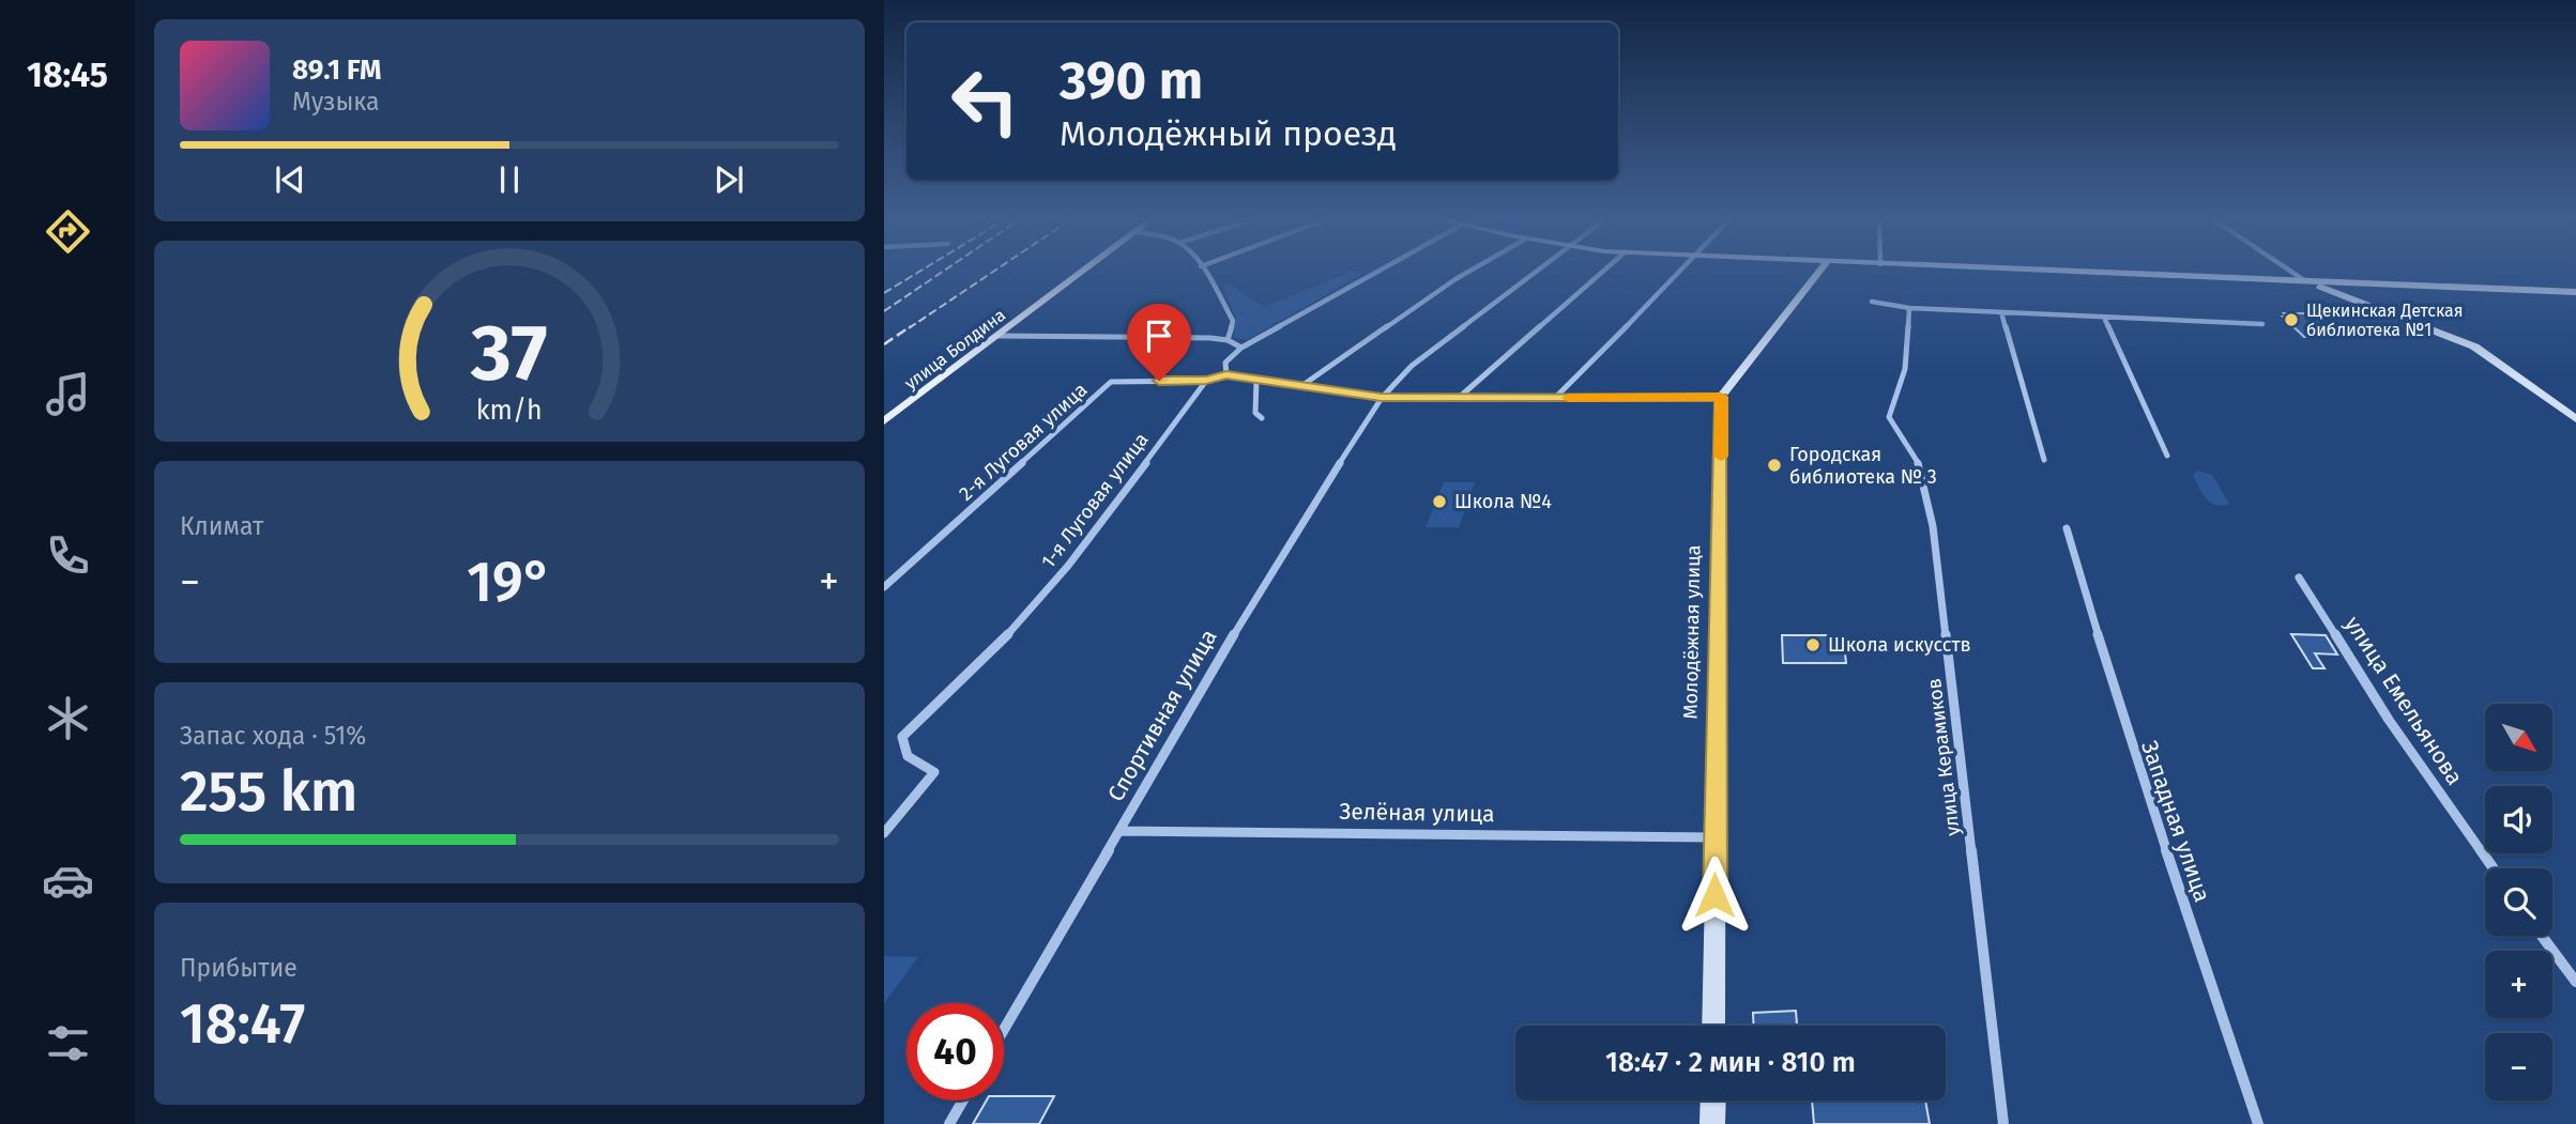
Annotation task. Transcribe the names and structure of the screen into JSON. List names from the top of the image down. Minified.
{"streets":{"main road":["улица Болдина"],"street":["2-я Луговая улица","1-я Луговая улица","Молодёжная улица","улица Емельянова","Спортивная улица","улица Керамиков","Зелёная улица","Западная улица"]},"crossings":[["2-я Луговая улица","1-я Луговая улица"],["Молодёжная улица","Зелёная улица"],["Спортивная улица","Зелёная улица"]],"places":["Щекинская Детская библиотека №1","Городская библиотека № 3","Школа №4","Школа искусств"],"north":"bottom right","page":{"tabs":"18:45","turn":["390 m","Молодёжный проезд"],"song":["89.1 FM","Музыка"],"tile":["Климат",["Запас хода · 51%","255 km"],["Прибытие","18:47"]],"heat":["−","19°","+"],"map_buttons":["+","−"],"limit":"40","trip":"18:47 · 2 мин · 810 m","gauge":["37","km/h"]}}
